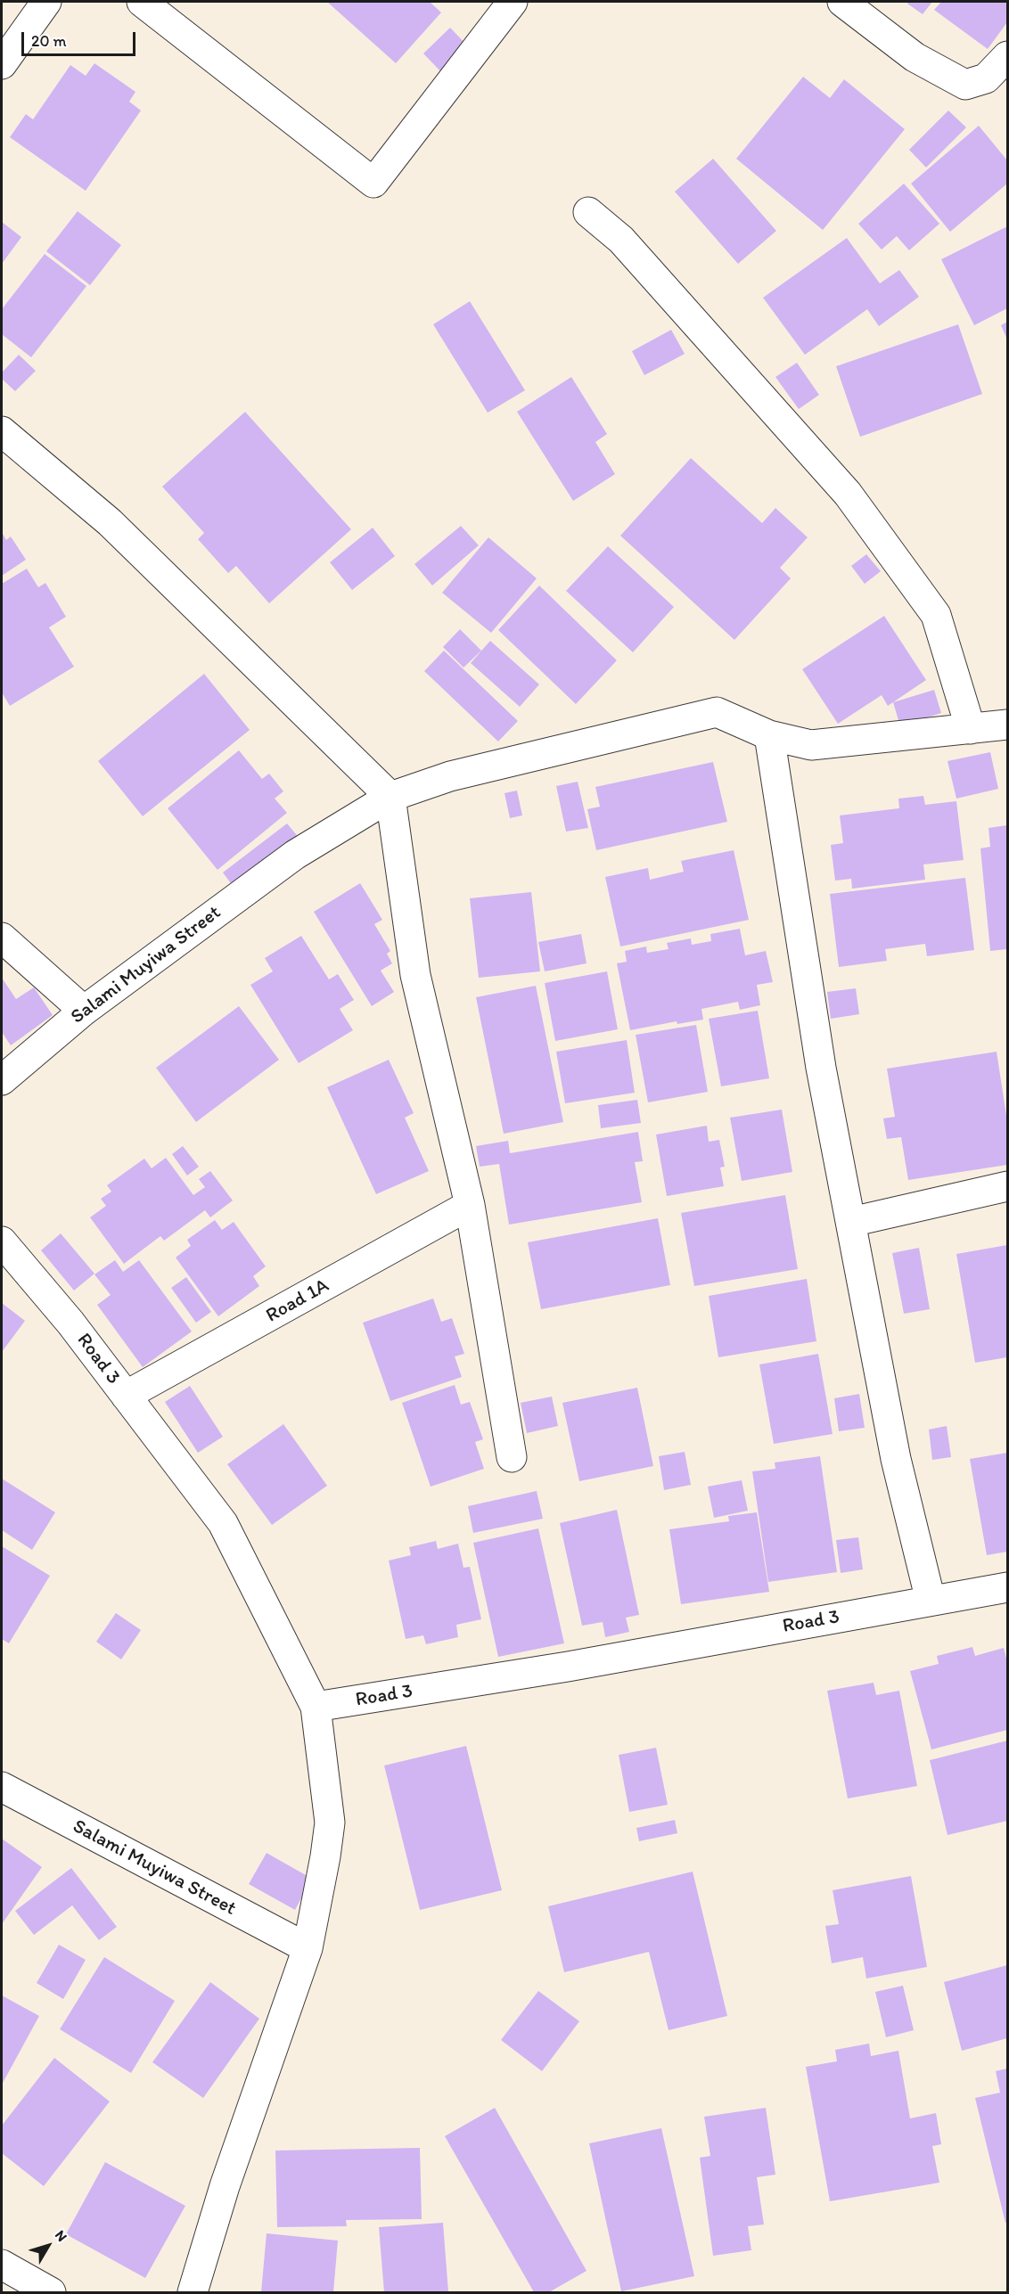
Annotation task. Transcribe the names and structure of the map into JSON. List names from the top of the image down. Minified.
{"streets":{"street":["Salami Muyiwa Street","Road 1A","Road 3"]},"crossings":[["Road 1A","Road 3"]],"scale_bar":"20 m","north":"top right"}
